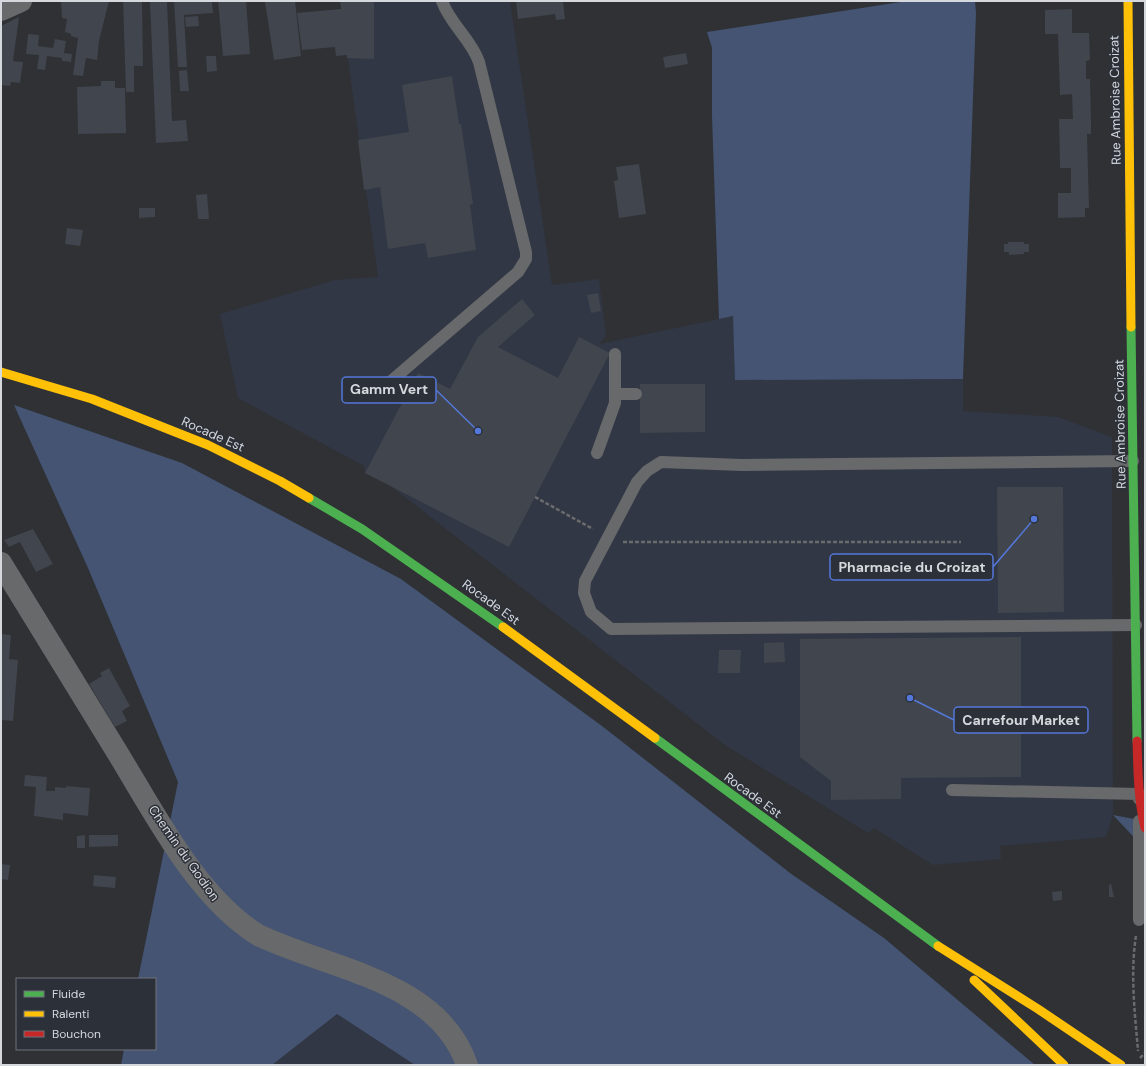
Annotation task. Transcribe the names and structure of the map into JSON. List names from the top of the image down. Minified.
{"streets":{"main road":["Rue Ambroise Croizat","Rocade Est"],"street":["Chemin du Godion"]},"places":["Gamm Vert","Pharmacie du Croizat","Carrefour Market"],"legend":["Fluide","Ralenti","Bouchon"]}
